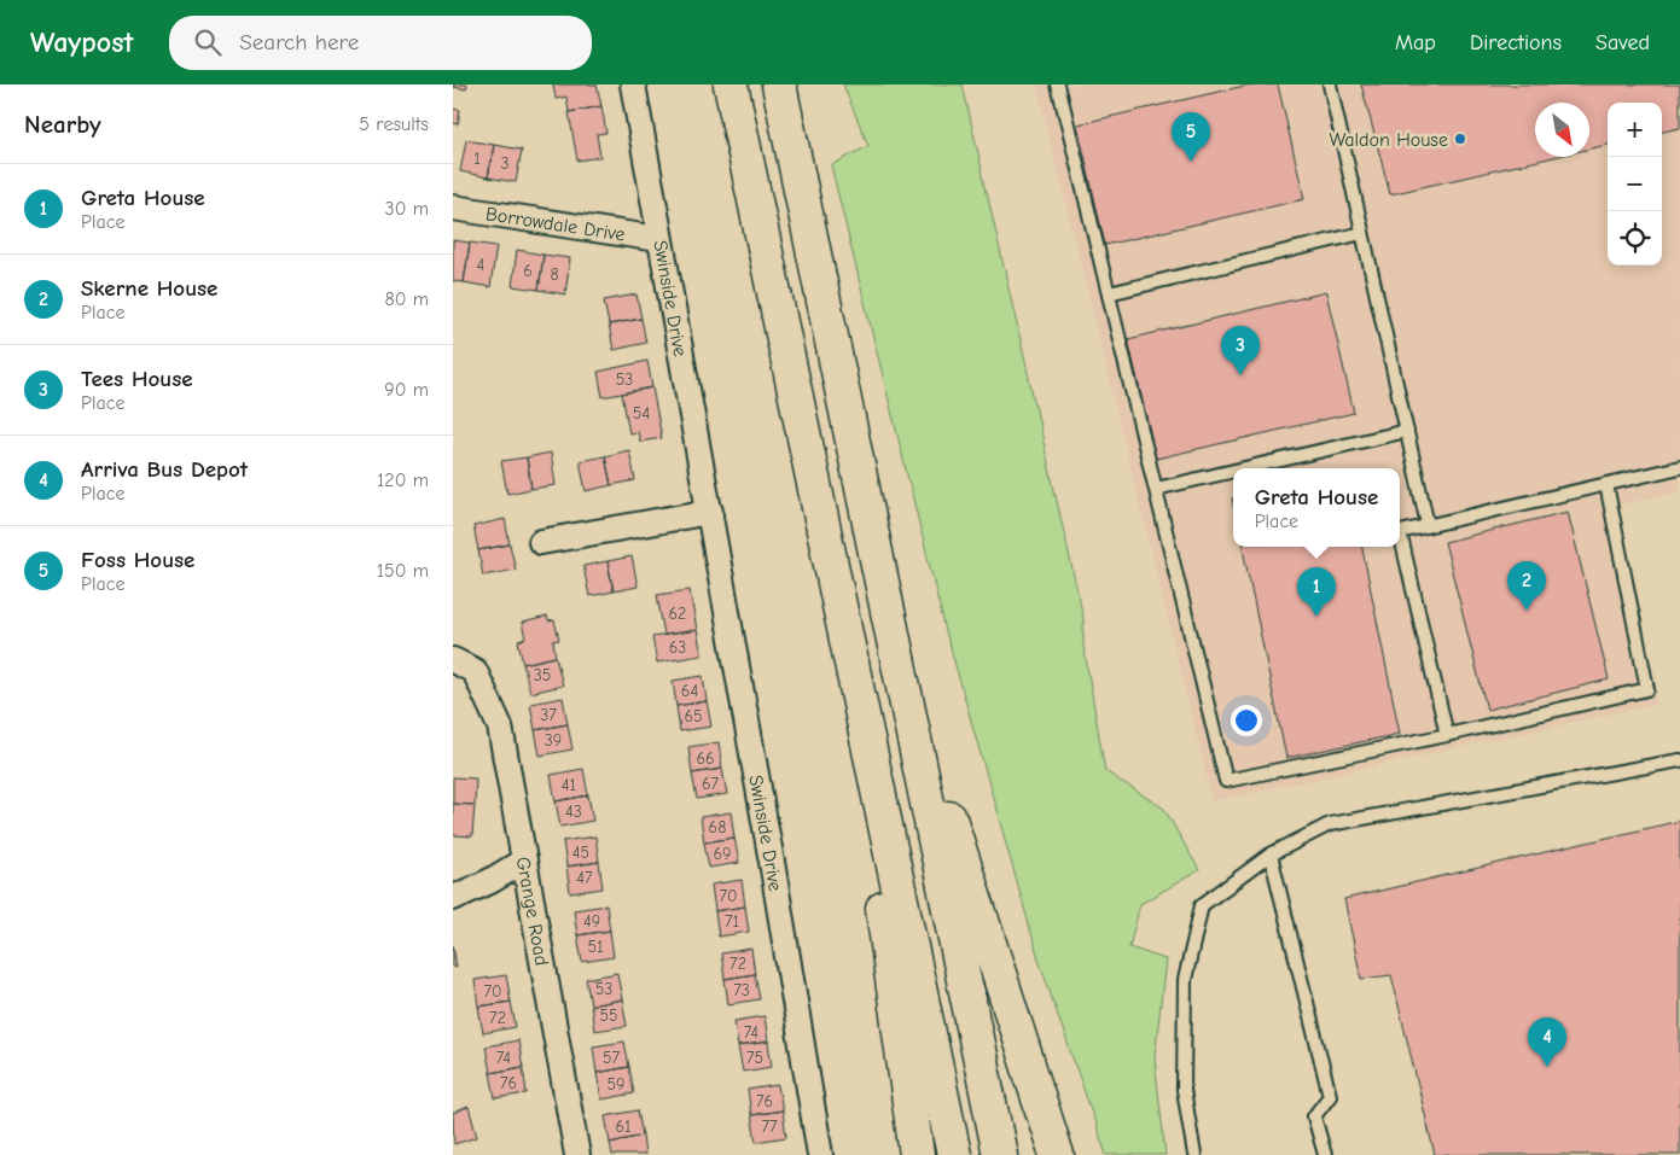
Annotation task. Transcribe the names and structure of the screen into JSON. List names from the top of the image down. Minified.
{"streets":{"street":["Borrowdale Drive","Swinside Drive","Grange Road"]},"crossings":[["Borrowdale Drive","Swinside Drive"]],"places":["Waldon House"],"house_numbers":["1","3","4","6","8","53","54","62","63","35","64","37","65","39","66","67","41","43","68","45","69","47","70","49","71","51","72","53","73","70","55","72","74","74","57","75","76","59","76","61","77"],"north":"bottom right","page":{"header":"Waypost","search":"Search here","nav":["Map","Directions","Saved"],"heading":["Nearby","5 results"],"map_buttons":["+","−"],"pins":["5","3","2","1","4"],"list":[{"mark":"1","name":"Greta House","note":"Place","value":"30 m"},{"mark":"2","name":"Skerne House","note":"Place","value":"80 m"},{"mark":"3","name":"Tees House","note":"Place","value":"90 m"},{"mark":"4","name":"Arriva Bus Depot","note":"Place","value":"120 m"},{"mark":"5","name":"Foss House","note":"Place","value":"150 m"}],"popup":["Greta House","Place"]}}
